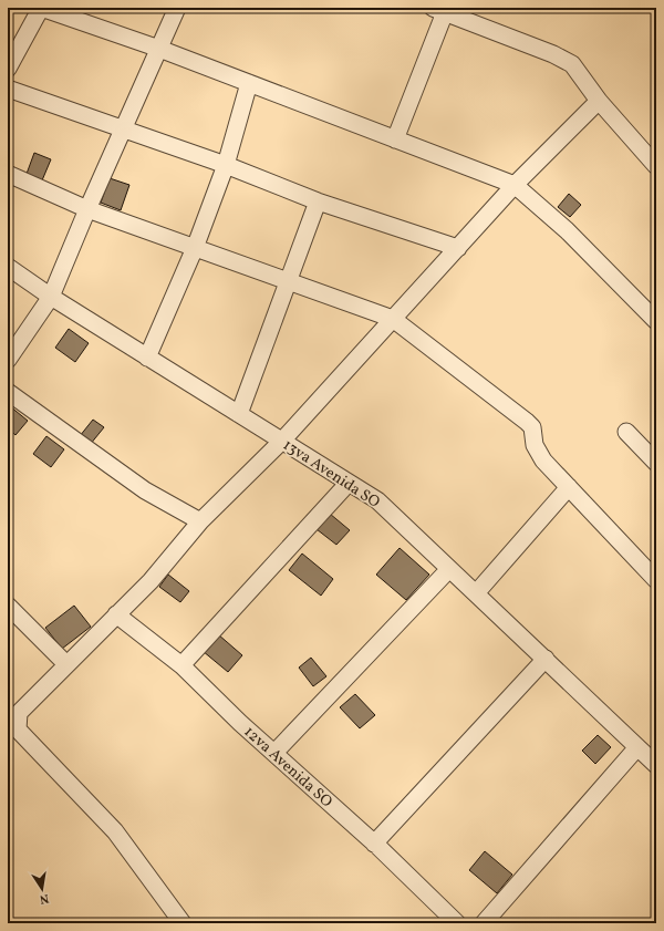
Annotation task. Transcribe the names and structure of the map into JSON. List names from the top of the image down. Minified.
{"streets":{"street":["13va Avenida SO","12va Avenida SO"]},"north":"bottom"}
